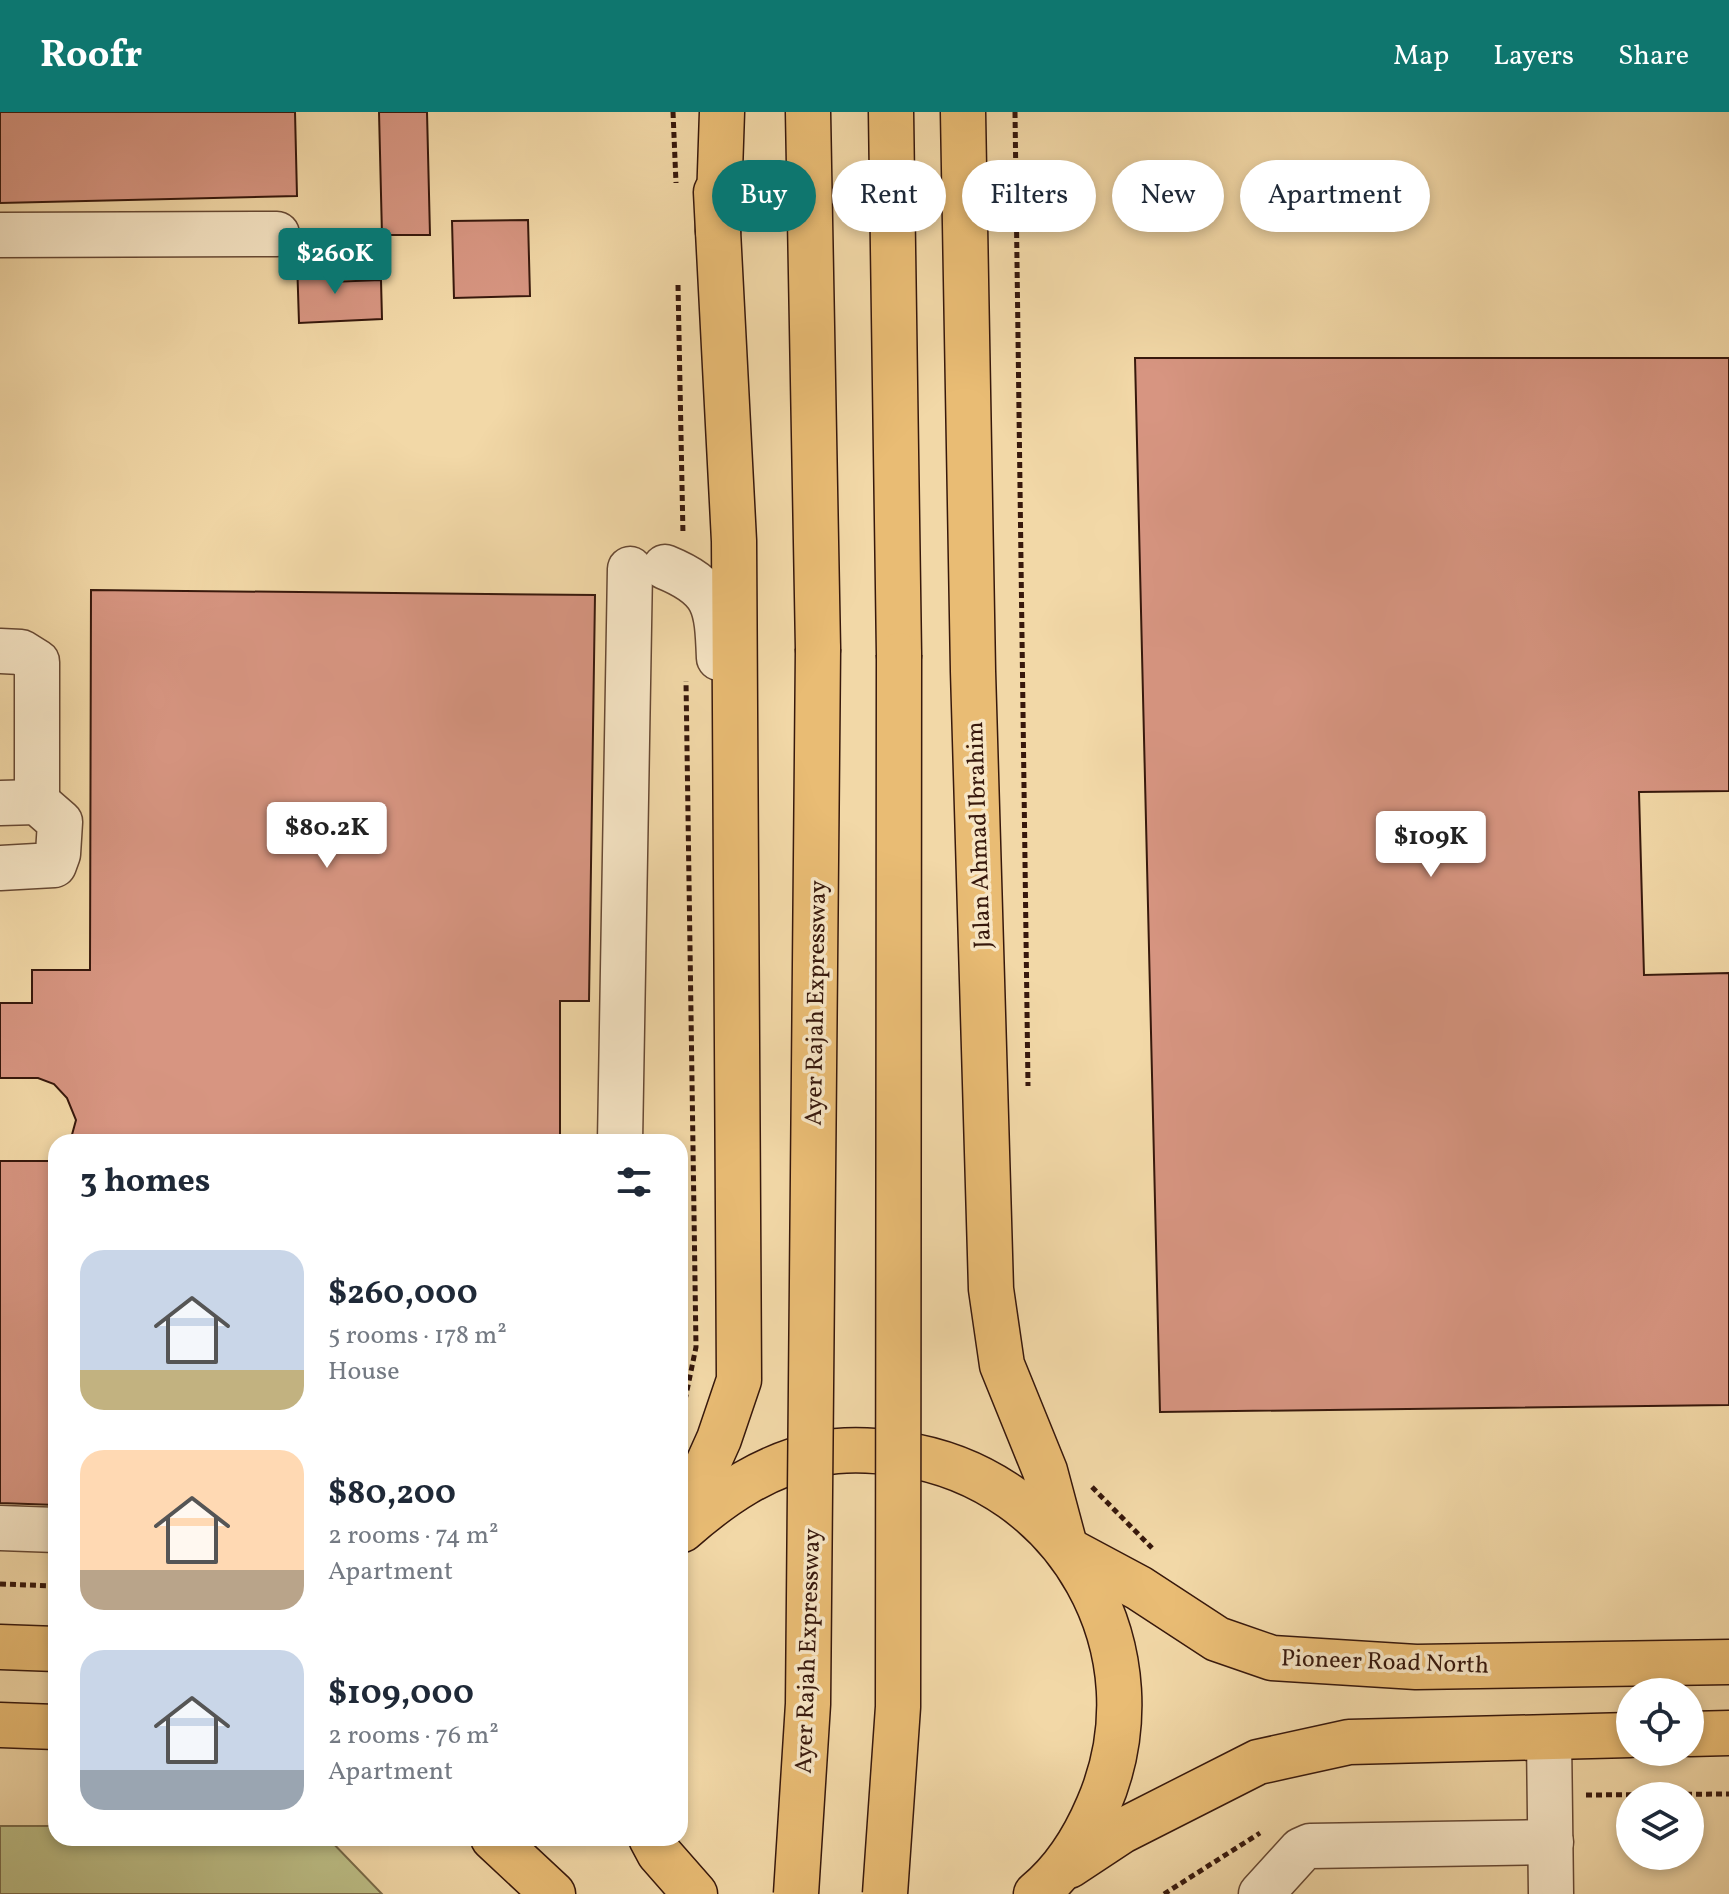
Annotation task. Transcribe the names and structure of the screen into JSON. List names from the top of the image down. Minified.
{"streets":{"main road":["Jalan Ahmad Ibrahim","Ayer Rajah Expressway","Pioneer Road North"]},"crossings":[["Jalan Ahmad Ibrahim","Pioneer Road North"]],"page":{"header":"Roofr","nav":["Map","Layers","Share"],"chip":["Buy","Rent","Filters","New","Apartment"],"price":["$260K","$80.2K","$109K"],"heading":"3 homes","list":[{"name":"$260,000","note":"5 rooms · 178 m² · House"},{"name":"$80,200","note":"2 rooms · 74 m² · Apartment"},{"name":"$109,000","note":"2 rooms · 76 m² · Apartment"}]}}
